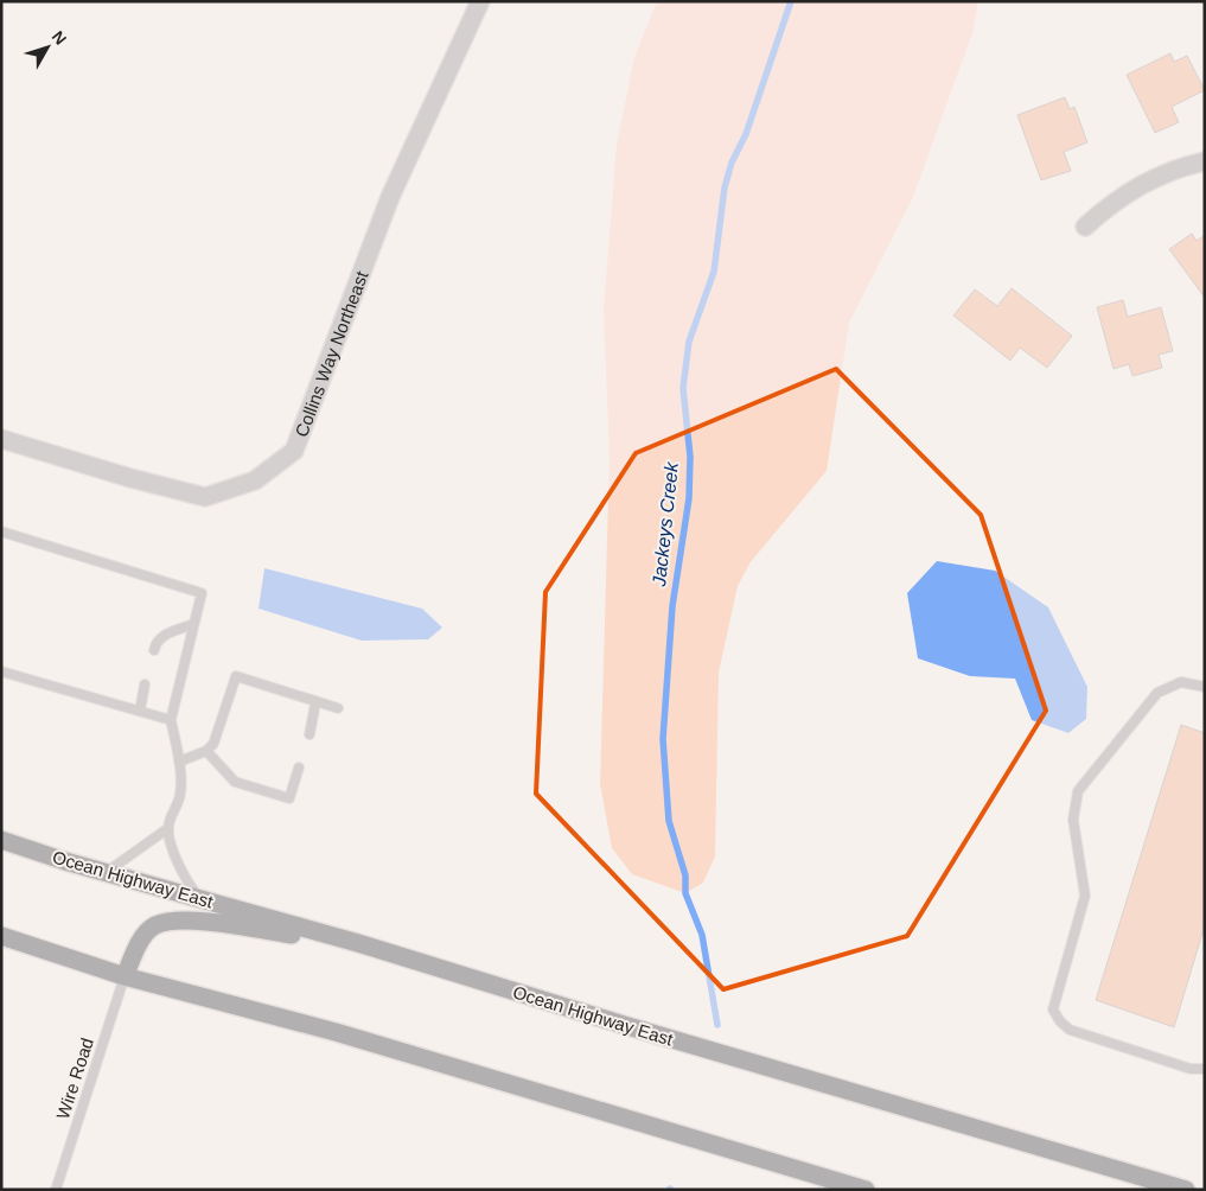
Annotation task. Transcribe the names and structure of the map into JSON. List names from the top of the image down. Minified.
{"streets":{"highway":["Ocean Highway East"],"street":["Collins Way Northeast"],"lane":["Wire Road"]},"water":["Jackeys Creek"],"north":"top right"}
